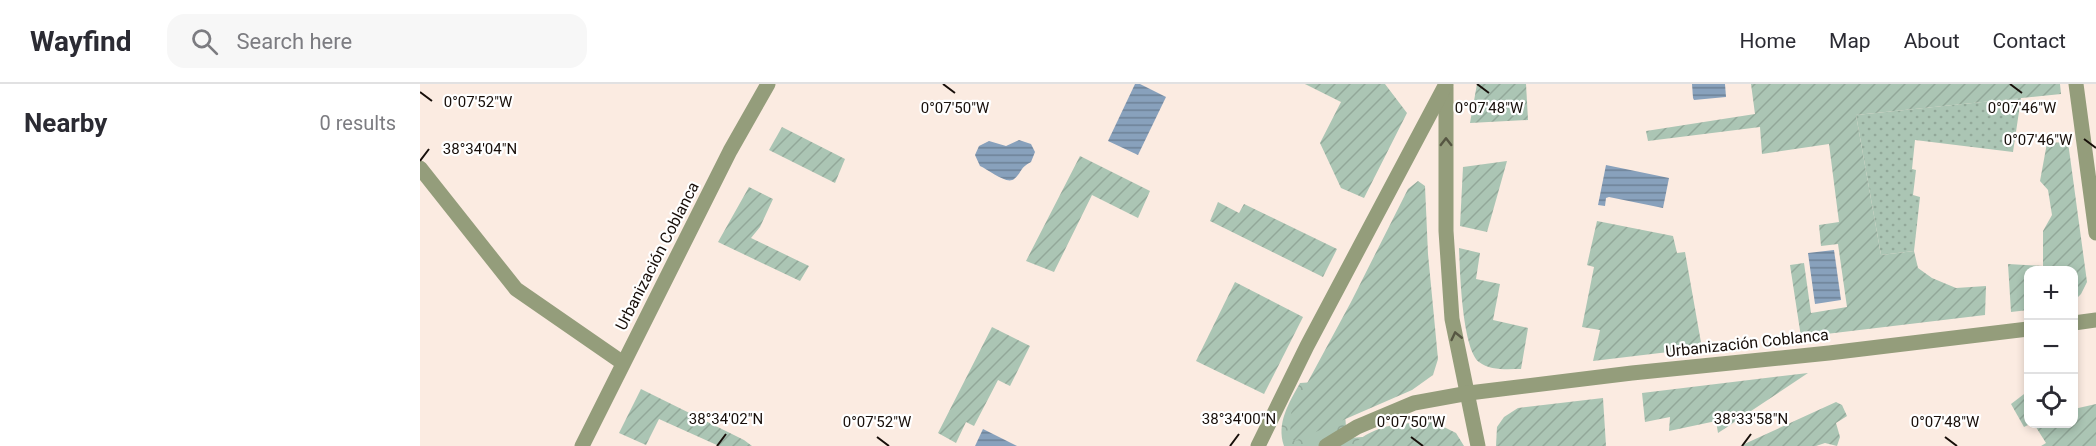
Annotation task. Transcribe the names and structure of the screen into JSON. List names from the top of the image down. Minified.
{"streets":{"street":["Urbanización Coblanca"]},"page":{"header":"Wayfind","search":"Search here","nav":["Home","Map","About","Contact"],"heading":["Nearby","0 results"],"map_buttons":["+","−"]},"coordinates":["0°07'52\"W","0°07'50\"W","0°07'48\"W","0°07'46\"W","38°34'04\"N","38°34'02\"N","38°34'00\"N","38°33'58\"N"]}
